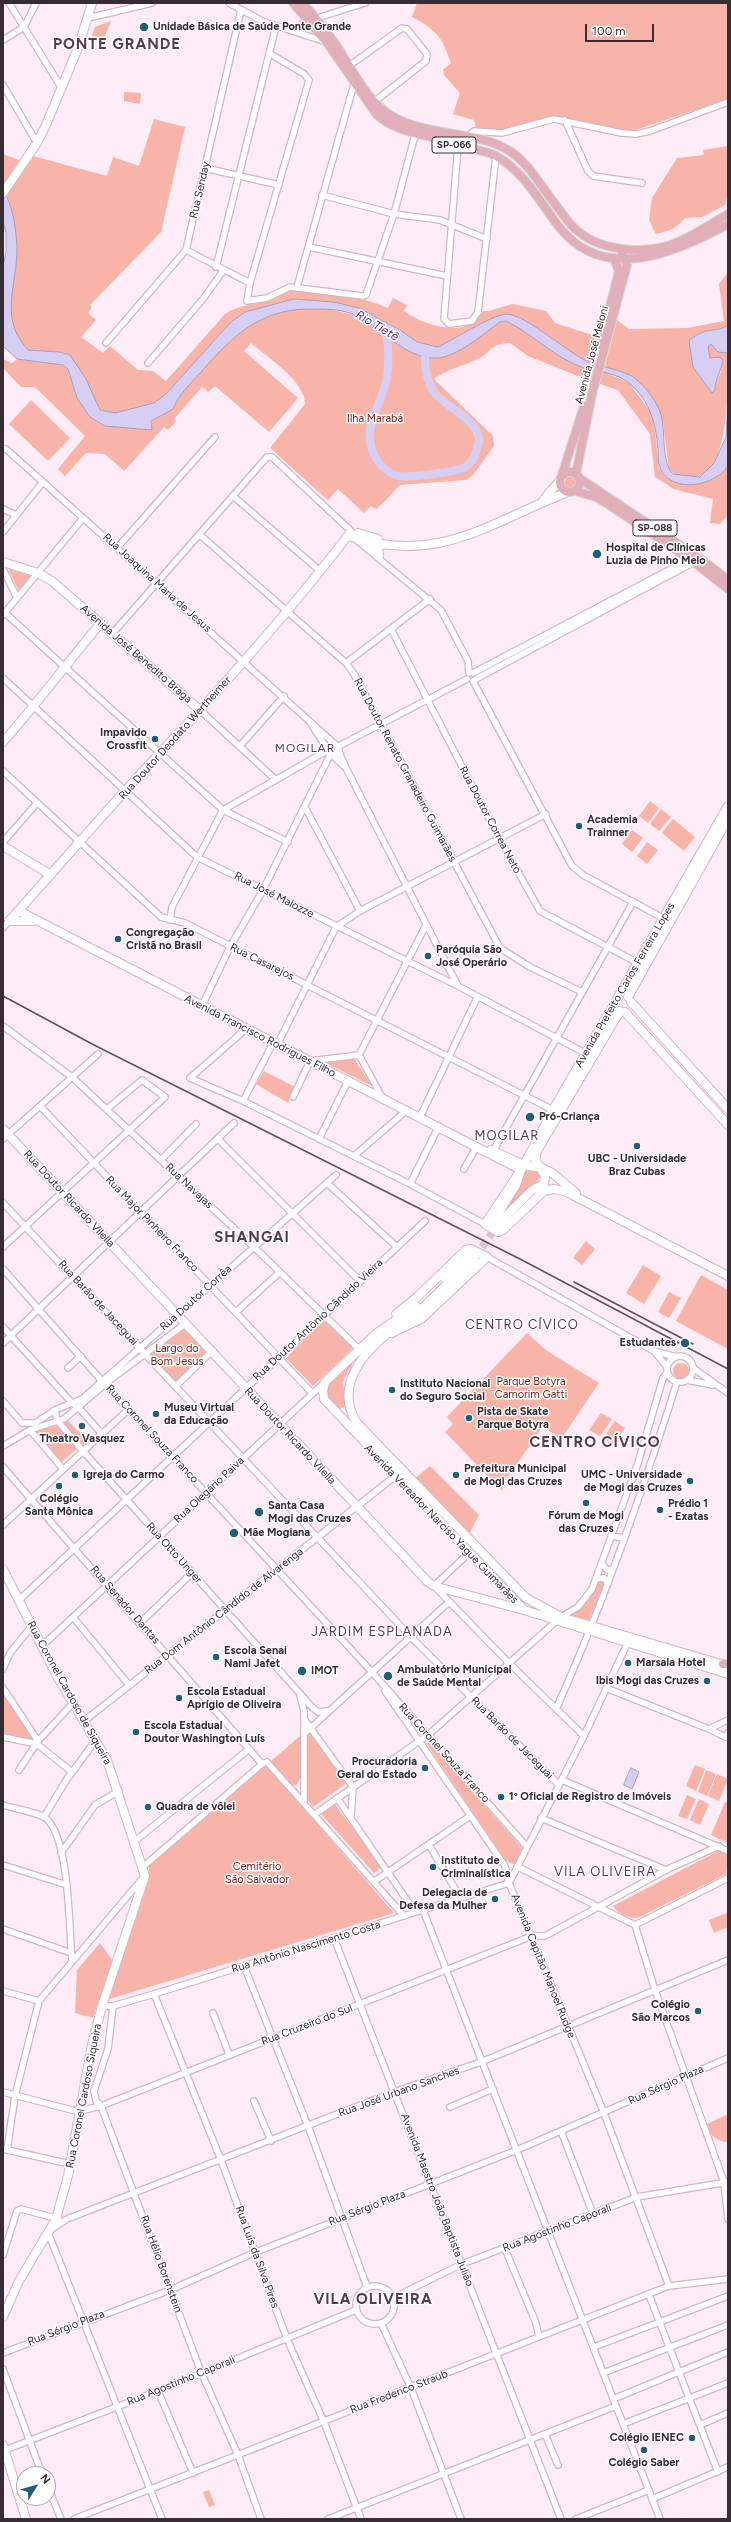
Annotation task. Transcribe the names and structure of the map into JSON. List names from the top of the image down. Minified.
{"streets":{"main road":["SP-066","Avenida José Meloni","SP-088","Avenida José Benedito Braga","Rua Doutor Deodato Wertheimer","Avenida Prefeito Carlos Ferreira Lopes","Avenida Francisco Rodrigues Filho","Rua Doutor Ricardo Vilella","Rua Olegário Paiva","Avenida Vereador Narciso Yague Guimarães","Rua Coronel Cardoso de Siqueira","Rua Coronel Cardoso Siqueira"],"street":["Rua Senday","Rua Joaquina Maria de Jesus","Rua Doutor Renato Granadeiro Guimarães","Rua Doutor Correa Neto","Rua José Malozze","Rua Casarejos","Rua Navajas","Rua Major Pinheiro Franco","Rua Doutor Corrêa","Rua Barão de Jaceguai","Rua Doutor Antônio Cândido Vieira","Rua Coronel Souza Franco","Rua Otto Unger","Rua Senador Dantas","Rua Dom Antônio Cândido de Alvarenga","Rua Antônio Nascimento Costa","Avenida Capitão Manoel Rudge","Rua Cruzeiro do Sul","Rua Sérgio Plaza","Rua José Urbano Sanches","Avenida Maestro João Baptista Julião","Rua Agostinho Caporali","Rua Luís da Silva Pires","Rua Hélio Borenstein","Rua Frederico Straub"]},"crossings":[["SP-066","Avenida José Meloni"],["Avenida José Meloni","SP-088"],["Rua Joaquina Maria de Jesus","Rua Doutor Deodato Wertheimer"],["Avenida José Benedito Braga","Rua Doutor Deodato Wertheimer"],["Rua Doutor Deodato Wertheimer","Rua Doutor Renato Granadeiro Guimarães"],["Rua Doutor Deodato Wertheimer","Rua José Malozze"],["Rua Doutor Deodato Wertheimer","Rua Casarejos"],["Rua Doutor Deodato Wertheimer","Avenida Francisco Rodrigues Filho"],["Rua Doutor Correa Neto","Avenida Prefeito Carlos Ferreira Lopes"],["Rua José Malozze","Avenida Prefeito Carlos Ferreira Lopes"],["Rua Casarejos","Avenida Prefeito Carlos Ferreira Lopes"],["Avenida Prefeito Carlos Ferreira Lopes","Avenida Francisco Rodrigues Filho"],["Rua Navajas","Rua Doutor Corrêa"],["Rua Navajas","Rua Doutor Antônio Cândido Vieira"],["Rua Navajas","Rua Olegário Paiva"],["Rua Doutor Ricardo Vilella","Rua Doutor Corrêa"],["Rua Doutor Ricardo Vilella","Rua Doutor Antônio Cândido Vieira"],["Rua Doutor Ricardo Vilella","Rua Olegário Paiva"],["Rua Doutor Ricardo Vilella","Rua Dom Antônio Cândido de Alvarenga"],["Rua Major Pinheiro Franco","Rua Doutor Corrêa"],["Rua Major Pinheiro Franco","Rua Doutor Antônio Cândido Vieira"],["Rua Major Pinheiro Franco","Rua Olegário Paiva"],["Rua Doutor Corrêa","Rua Barão de Jaceguai"],["Rua Doutor Corrêa","Rua Coronel Souza Franco"],["Rua Doutor Corrêa","Rua Otto Unger"],["Rua Barão de Jaceguai","Rua Doutor Antônio Cândido Vieira"],["Rua Barão de Jaceguai","Rua Olegário Paiva"],["Rua Barão de Jaceguai","Rua Dom Antônio Cândido de Alvarenga"],["Rua Doutor Antônio Cândido Vieira","Rua Coronel Souza Franco"],["Rua Doutor Antônio Cândido Vieira","Rua Otto Unger"],["Rua Doutor Antônio Cândido Vieira","Rua Senador Dantas"],["Rua Doutor Antônio Cândido Vieira","Rua Coronel Cardoso de Siqueira"],["Rua Coronel Souza Franco","Rua Olegário Paiva"],["Rua Coronel Souza Franco","Rua Dom Antônio Cândido de Alvarenga"],["Rua Coronel Souza Franco","Avenida Capitão Manoel Rudge"],["Rua Olegário Paiva","Avenida Vereador Narciso Yague Guimarães"],["Rua Olegário Paiva","Rua Otto Unger"],["Rua Olegário Paiva","Rua Senador Dantas"],["Rua Olegário Paiva","Rua Coronel Cardoso de Siqueira"],["Avenida Vereador Narciso Yague Guimarães","Rua Dom Antônio Cândido de Alvarenga"],["Rua Otto Unger","Rua Dom Antônio Cândido de Alvarenga"],["Rua Senador Dantas","Rua Dom Antônio Cândido de Alvarenga"],["Rua Dom Antônio Cândido de Alvarenga","Rua Coronel Cardoso de Siqueira"],["Rua Coronel Cardoso de Siqueira","Rua Coronel Cardoso Siqueira"],["Rua Antônio Nascimento Costa","Avenida Capitão Manoel Rudge"],["Rua Antônio Nascimento Costa","Rua Coronel Cardoso Siqueira"],["Rua Antônio Nascimento Costa","Avenida Maestro João Baptista Julião"],["Rua Antônio Nascimento Costa","Rua Luís da Silva Pires"],["Rua Antônio Nascimento Costa","Rua Hélio Borenstein"],["Avenida Capitão Manoel Rudge","Rua Cruzeiro do Sul"],["Avenida Capitão Manoel Rudge","Rua Sérgio Plaza"],["Avenida Capitão Manoel Rudge","Rua José Urbano Sanches"],["Avenida Capitão Manoel Rudge","Rua Agostinho Caporali"],["Avenida Capitão Manoel Rudge","Rua Frederico Straub"],["Rua Cruzeiro do Sul","Rua Coronel Cardoso Siqueira"],["Rua Cruzeiro do Sul","Avenida Maestro João Baptista Julião"],["Rua Cruzeiro do Sul","Rua Luís da Silva Pires"],["Rua Cruzeiro do Sul","Rua Hélio Borenstein"],["Rua Sérgio Plaza","Avenida Maestro João Baptista Julião"],["Rua Sérgio Plaza","Rua Luís da Silva Pires"],["Rua Sérgio Plaza","Rua Hélio Borenstein"],["Rua José Urbano Sanches","Rua Coronel Cardoso Siqueira"],["Rua José Urbano Sanches","Avenida Maestro João Baptista Julião"],["Rua José Urbano Sanches","Rua Luís da Silva Pires"],["Rua José Urbano Sanches","Rua Hélio Borenstein"],["Avenida Maestro João Baptista Julião","Rua Agostinho Caporali"],["Avenida Maestro João Baptista Julião","Rua Frederico Straub"],["Rua Agostinho Caporali","Rua Luís da Silva Pires"],["Rua Agostinho Caporali","Rua Hélio Borenstein"],["Rua Luís da Silva Pires","Rua Frederico Straub"],["Rua Hélio Borenstein","Rua Frederico Straub"]],"districts":["PONTE GRANDE","MOGILAR","MOGILAR","SHANGAI","CENTRO CÍVICO","CENTRO CÍVICO","JARDIM ESPLANADA","VILA OLIVEIRA","VILA OLIVEIRA"],"water":["Rio Tietê"],"parks":["Ilha Marabá","Largo do Bom Jesus","Parque Botyra Camorim Gatti","Cemitério São Salvador"],"places":["Unidade Básica de Saúde Ponte Grande","Hospital de Clínicas Luzia de Pinho Melo","Impavido Crossfit","Academia Trainner","Congregação Cristã no Brasil","Paróquia São José Operário","Pró-Criança","UBC - Universidade Braz Cubas","Estudantes","Instituto Nacional do Seguro Social","Museu Virtual da Educação","Pista de Skate Parque Botyra","Theatro Vasquez","Igreja do Carmo","Prefeitura Municipal de Mogi das Cruzes","UMC - Universidade de Mogi das Cruzes","Colégio Santa Mônica","Fórum de Mogi das Cruzes","Prédio 1 - Exatas","Santa Casa Mogi das Cruzes","Mãe Mogiana","Escola Senai Nami Jafet","Marsala Hotel","IMOT","Ambulatório Municipal de Saúde Mental","Ibis Mogi das Cruzes","Escola Estadual Aprígio de Oliveira","Escola Estadual Doutor Washington Luís","Procuradoria Geral do Estado","1º Oficial de Registro de Imóveis","Quadra de vôlei","Instituto de Criminalística","Delegacia de Defesa da Mulher","Colégio São Marcos","Colégio IENEC","Colégio Saber"],"scale_bar":"100 m","north":"top right"}
